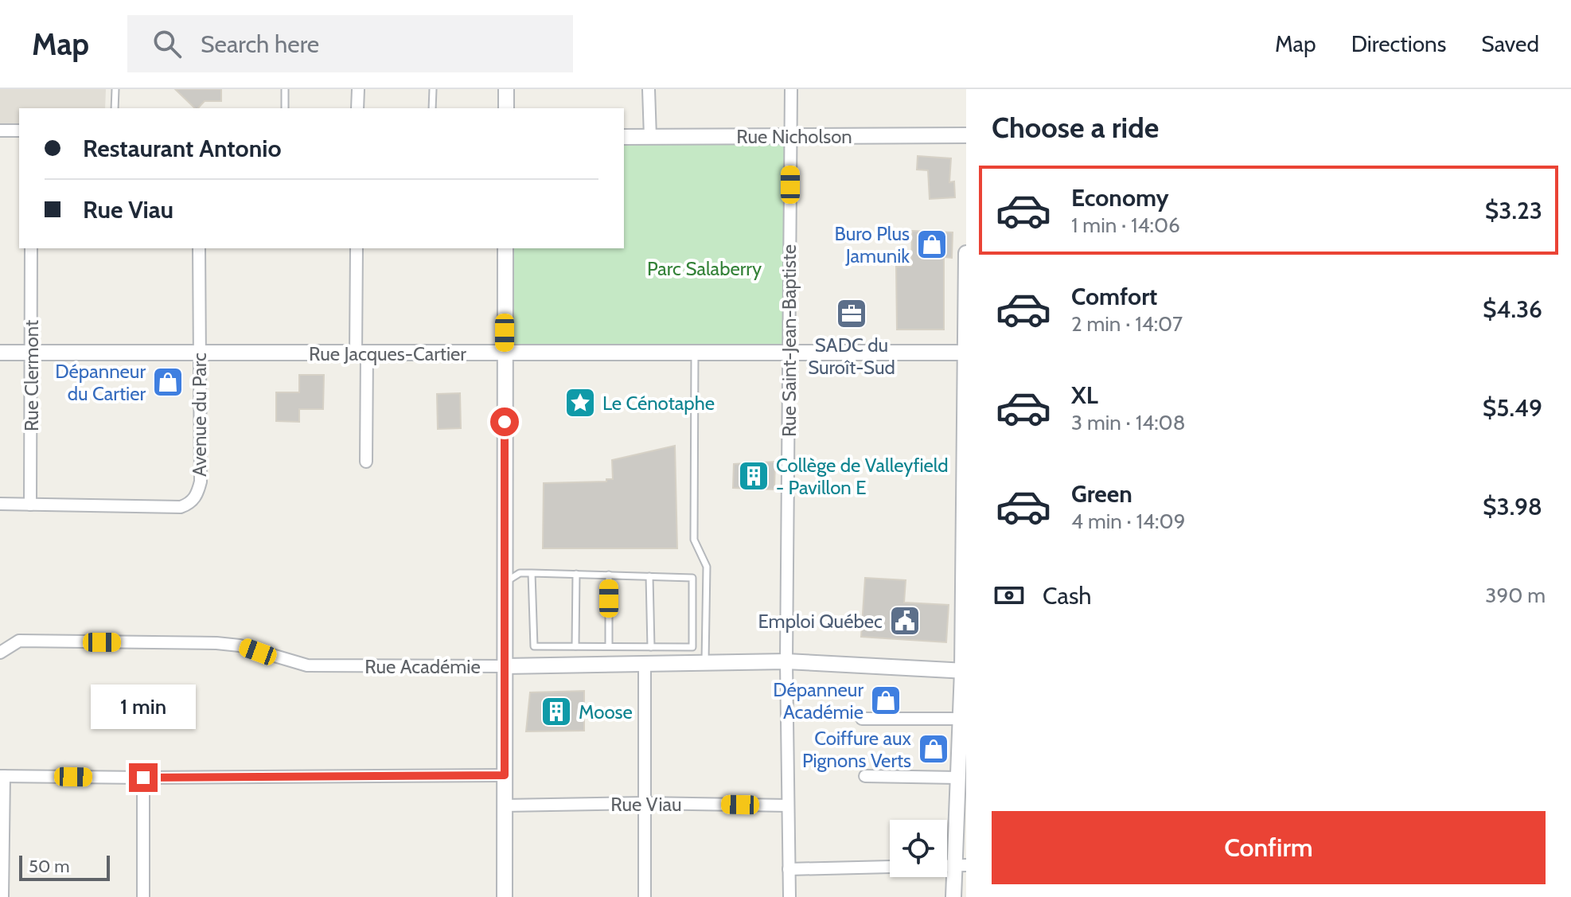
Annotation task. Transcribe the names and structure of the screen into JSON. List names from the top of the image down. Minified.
{"streets":{"street":["Rue Nicholson","Rue Saint-Jean-Baptiste","Rue Jacques-Cartier","Rue Clermont","Avenue du Parc","Rue Académie","Rue Viau"]},"crossings":[["Rue Nicholson","Rue Saint-Jean-Baptiste"],["Rue Saint-Jean-Baptiste","Rue Jacques-Cartier"],["Rue Saint-Jean-Baptiste","Rue Académie"],["Rue Saint-Jean-Baptiste","Rue Viau"],["Rue Jacques-Cartier","Rue Clermont"],["Rue Jacques-Cartier","Avenue du Parc"],["Rue Clermont","Avenue du Parc"]],"parks":["Parc Salaberry"],"places":{"shop":["Buro Plus Jamunik","Dépanneur du Cartier","Dépanneur Académie","Coiffure aux Pignons Verts"],"office":["SADC du Suroît-Sud"],"place":["Le Cénotaphe"],"building":["Collège de Valleyfield - Pavillon E","Moose"],"public building":["Emploi Québec"]},"scale_bar":"50 m","page":{"header":"Map","search":"Search here","nav":["Map","Directions","Saved"],"heading":"Choose a ride","banner":["Restaurant Antonio","Rue Viau"],"list":[{"name":"Economy","note":"1 min · 14:06","value":"$3.23"},{"name":"Comfort","note":"2 min · 14:07","value":"$4.36"},{"name":"XL","note":"3 min · 14:08","value":"$5.49"},{"name":"Green","note":"4 min · 14:09","value":"$3.98"}],"pay":["Cash","390 m"],"bubble":"1 min","buttons":"Confirm","scale":"50 m"}}
